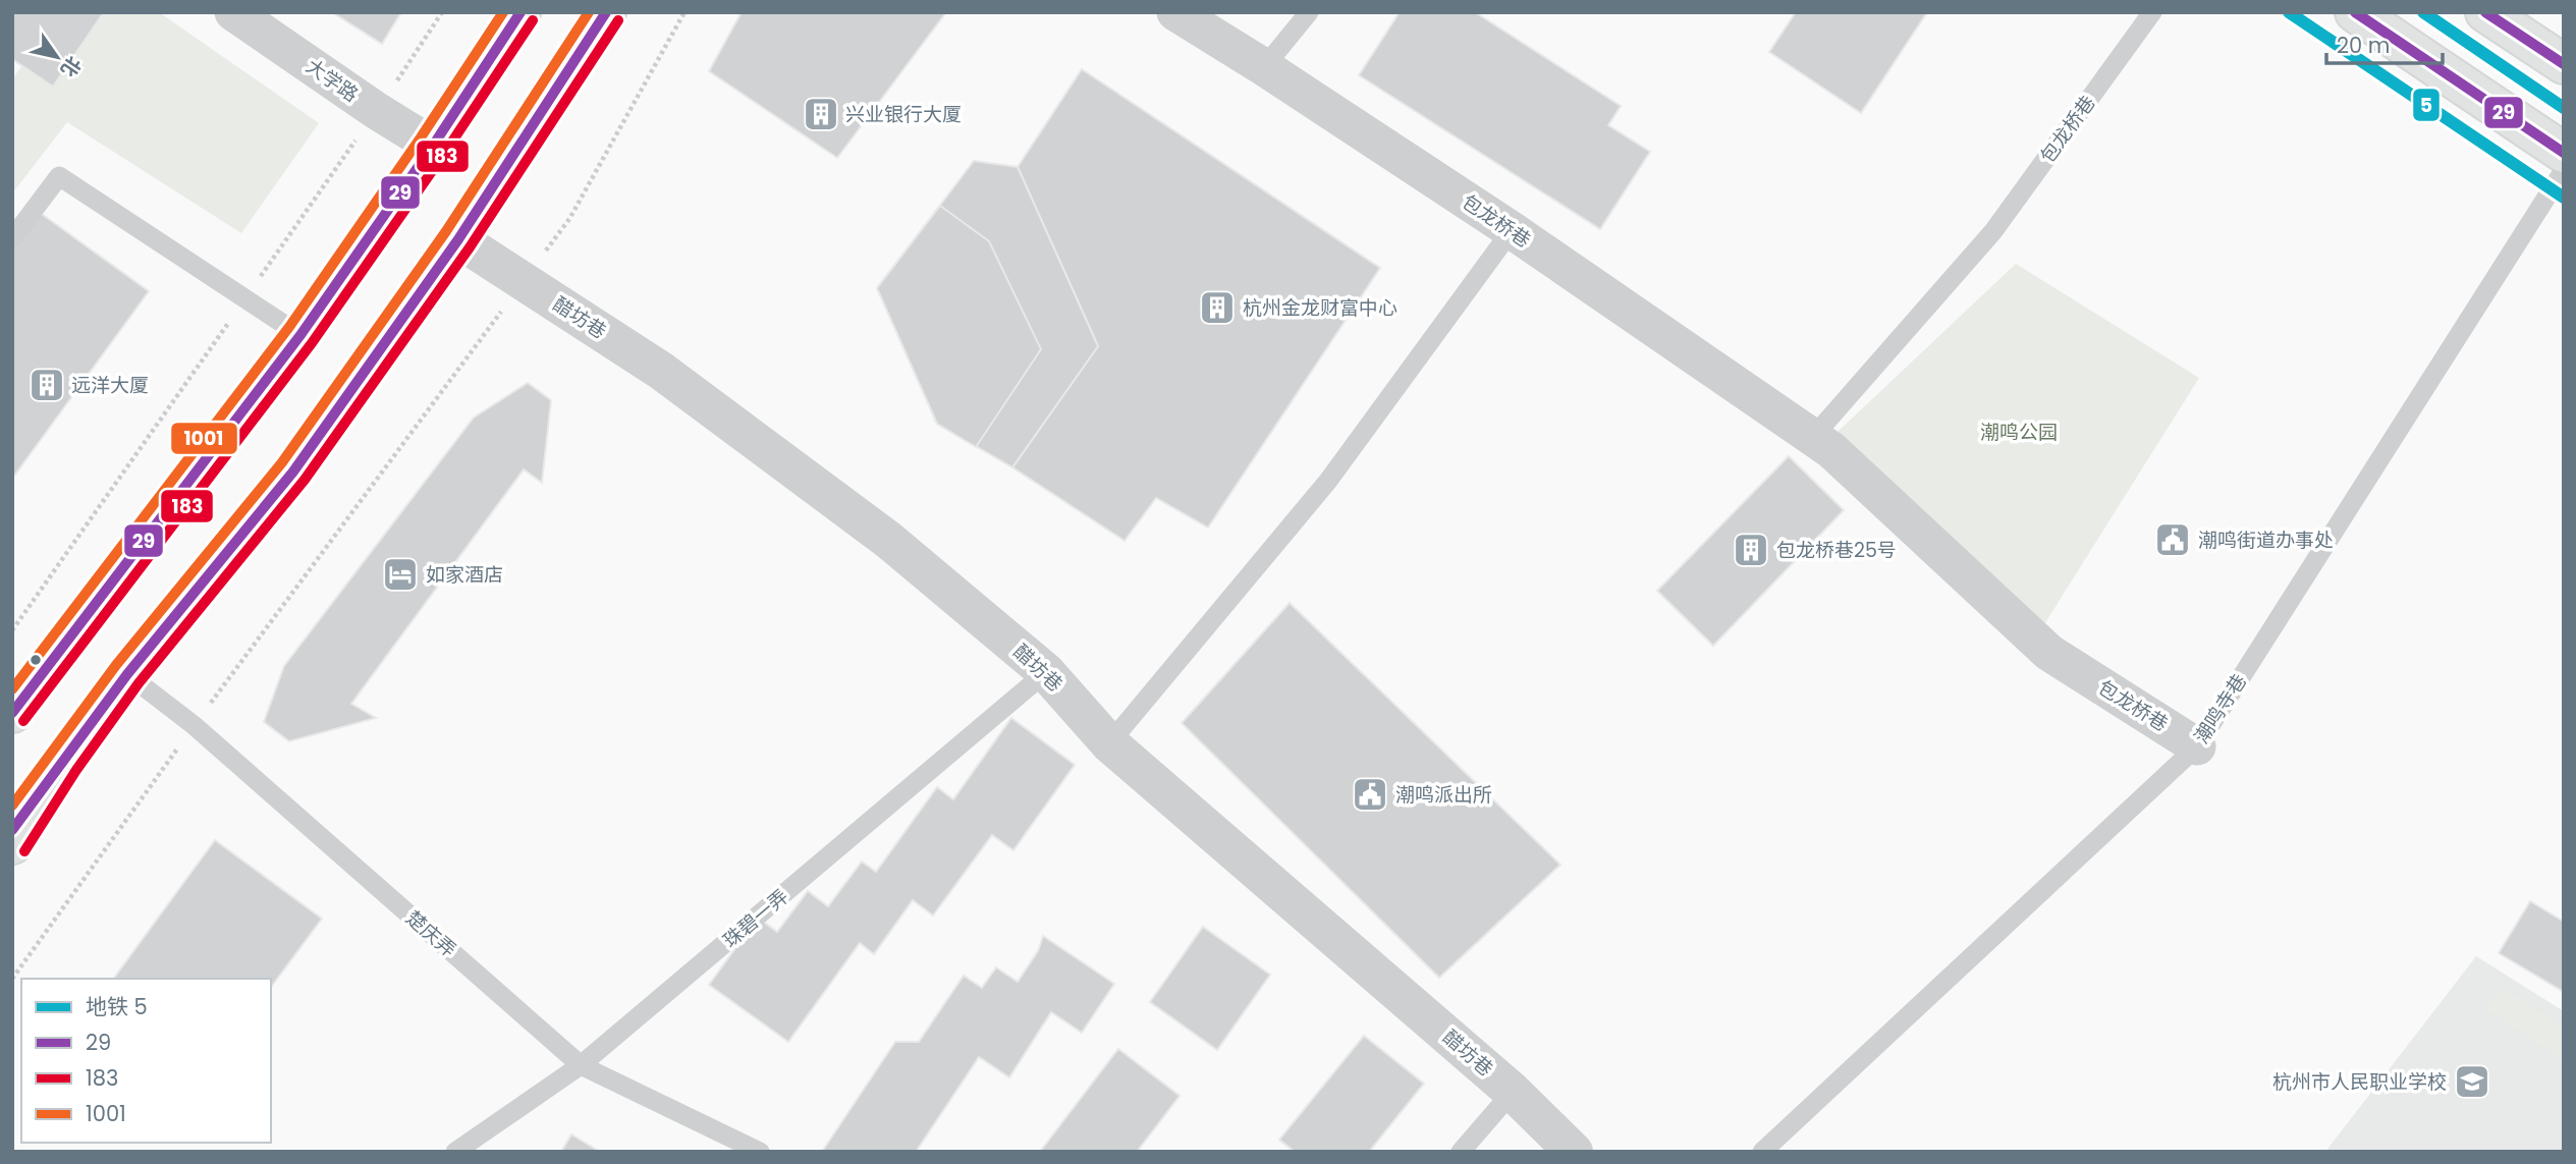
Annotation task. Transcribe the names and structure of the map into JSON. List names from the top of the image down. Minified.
{"streets":{"street":["大学路","包龙桥巷","醋坊巷"],"lane":["潮鸣寺巷","珠碧一弄","楚庆弄"]},"crossings":[["包龙桥巷","潮鸣寺巷"],["醋坊巷","珠碧一弄"],["珠碧一弄","楚庆弄"]],"parks":["潮鸣公园"],"places":{"building":["兴业银行大厦","杭州金龙财富中心","远洋大厦","包龙桥巷25号"],"public building":["潮鸣街道办事处","潮鸣派出所"],"hotel":["如家酒店"],"school or university":["杭州市人民职业学校"]},"lines":["metro line 5","transit line 29","transit line 1001","transit line 183"],"legend":["地铁 5","29","183","1001"],"scale_bar":"20 m","north":"bottom right"}
